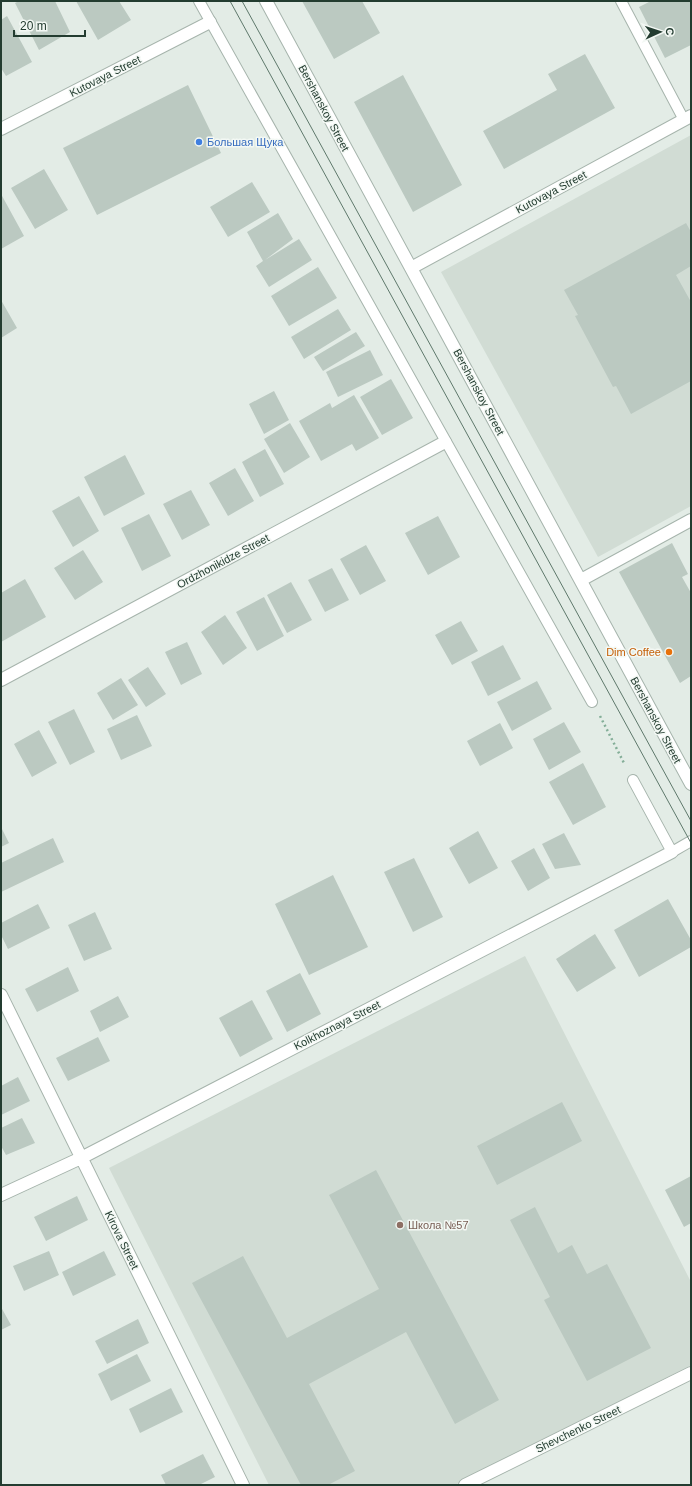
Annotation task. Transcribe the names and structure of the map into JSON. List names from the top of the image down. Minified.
{"streets":{"street":["Kutovaya Street","Bershanskoy Street","Ordzhonikidze Street","Kolkhoznaya Street","Kirova Street","Shevchenko Street"]},"crossings":[["Kutovaya Street","Bershanskoy Street"],["Kolkhoznaya Street","Kirova Street"]],"places":["Большая Щука","Dim Coffee","Школа №57"],"scale_bar":"20 m","north":"right"}
